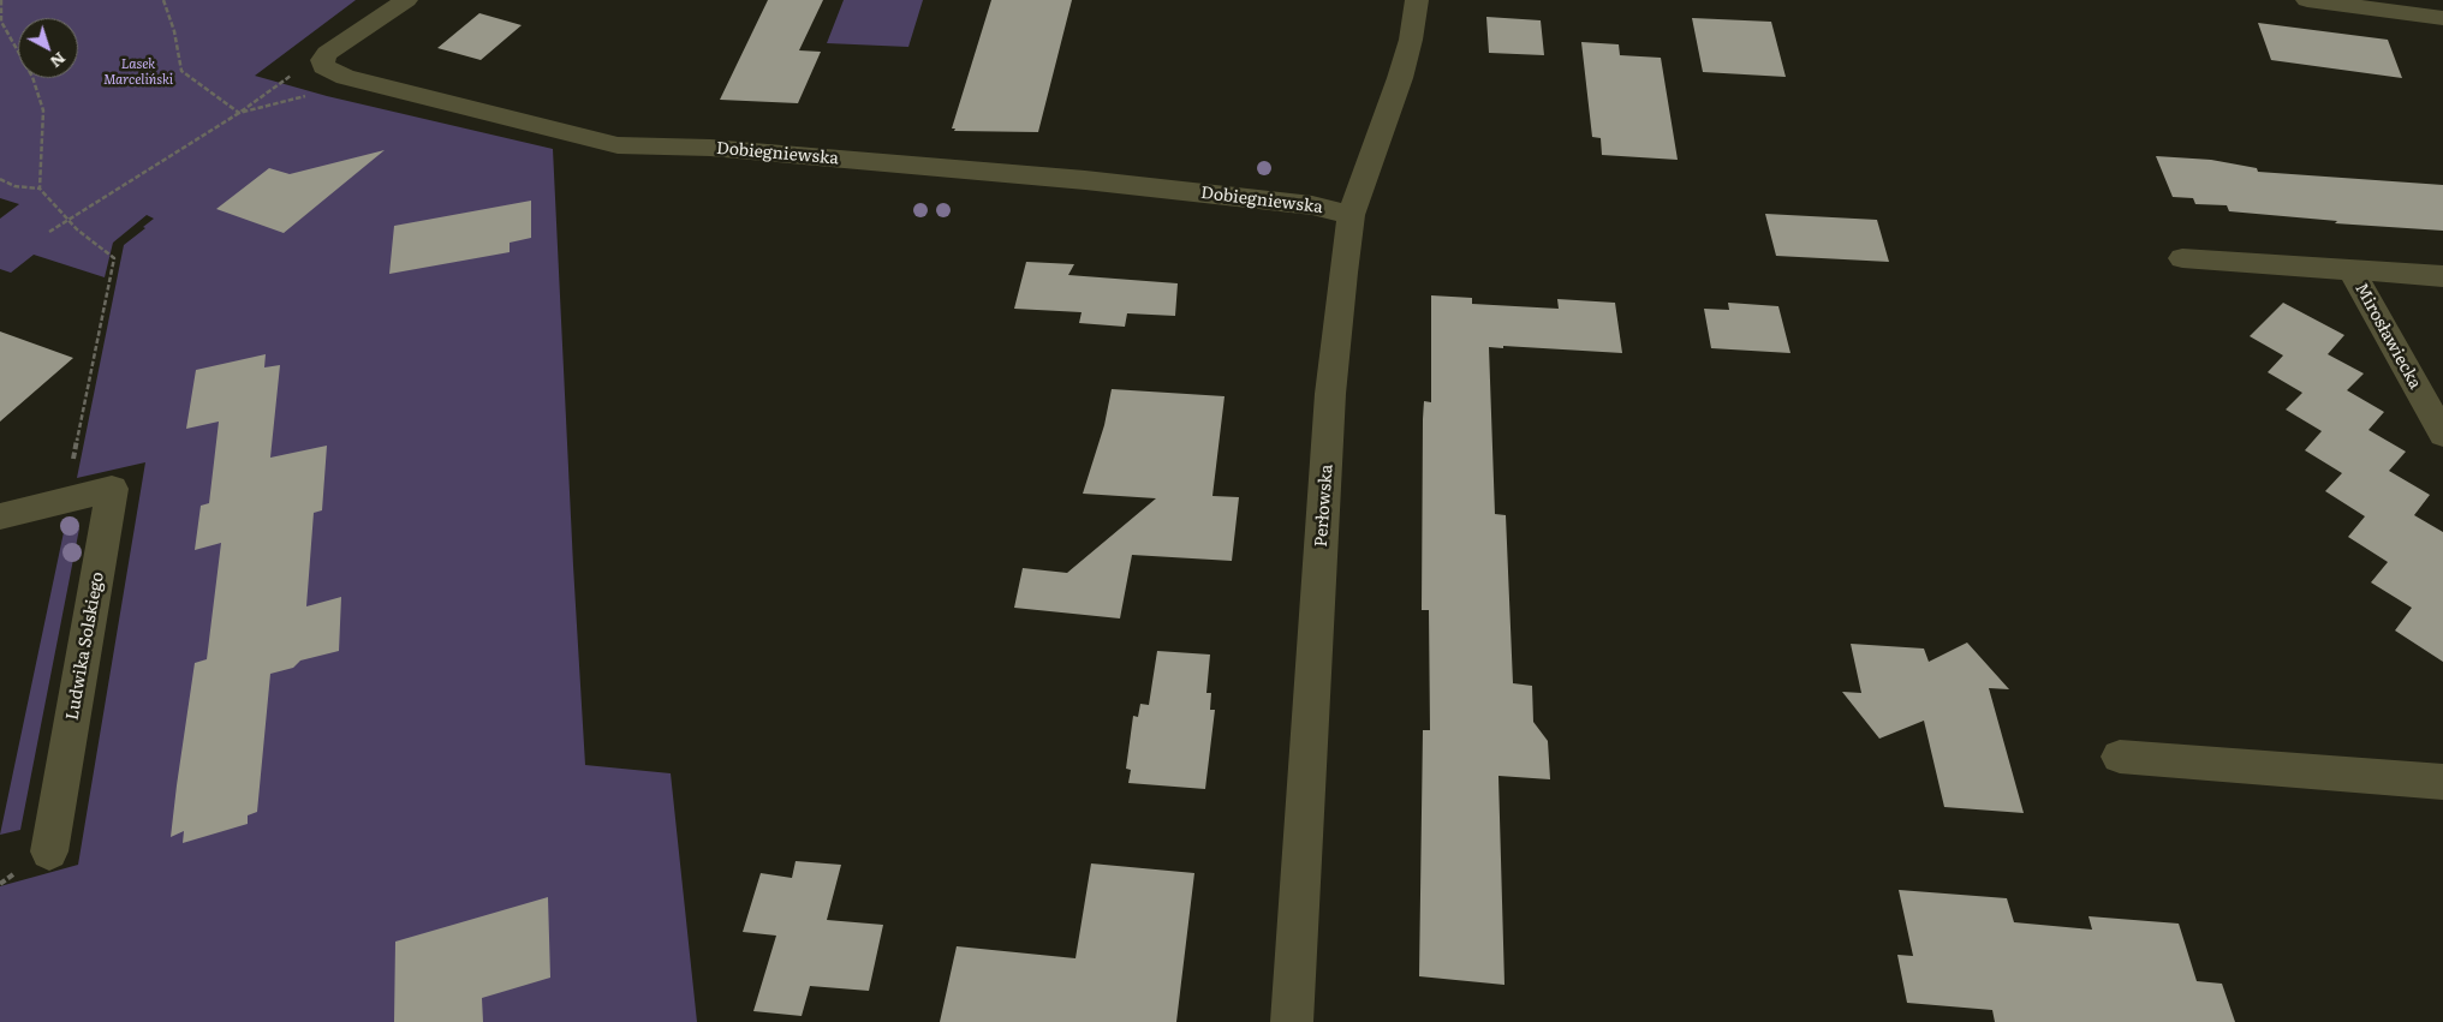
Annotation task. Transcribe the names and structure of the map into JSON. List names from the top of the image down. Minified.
{"streets":{"street":["Dobiegniewska","Mirosławiecka","Perłowska","Ludwika Solskiego"]},"crossings":[["Dobiegniewska","Perłowska"]],"parks":["Lasek Marceliński"],"north":"bottom right"}
